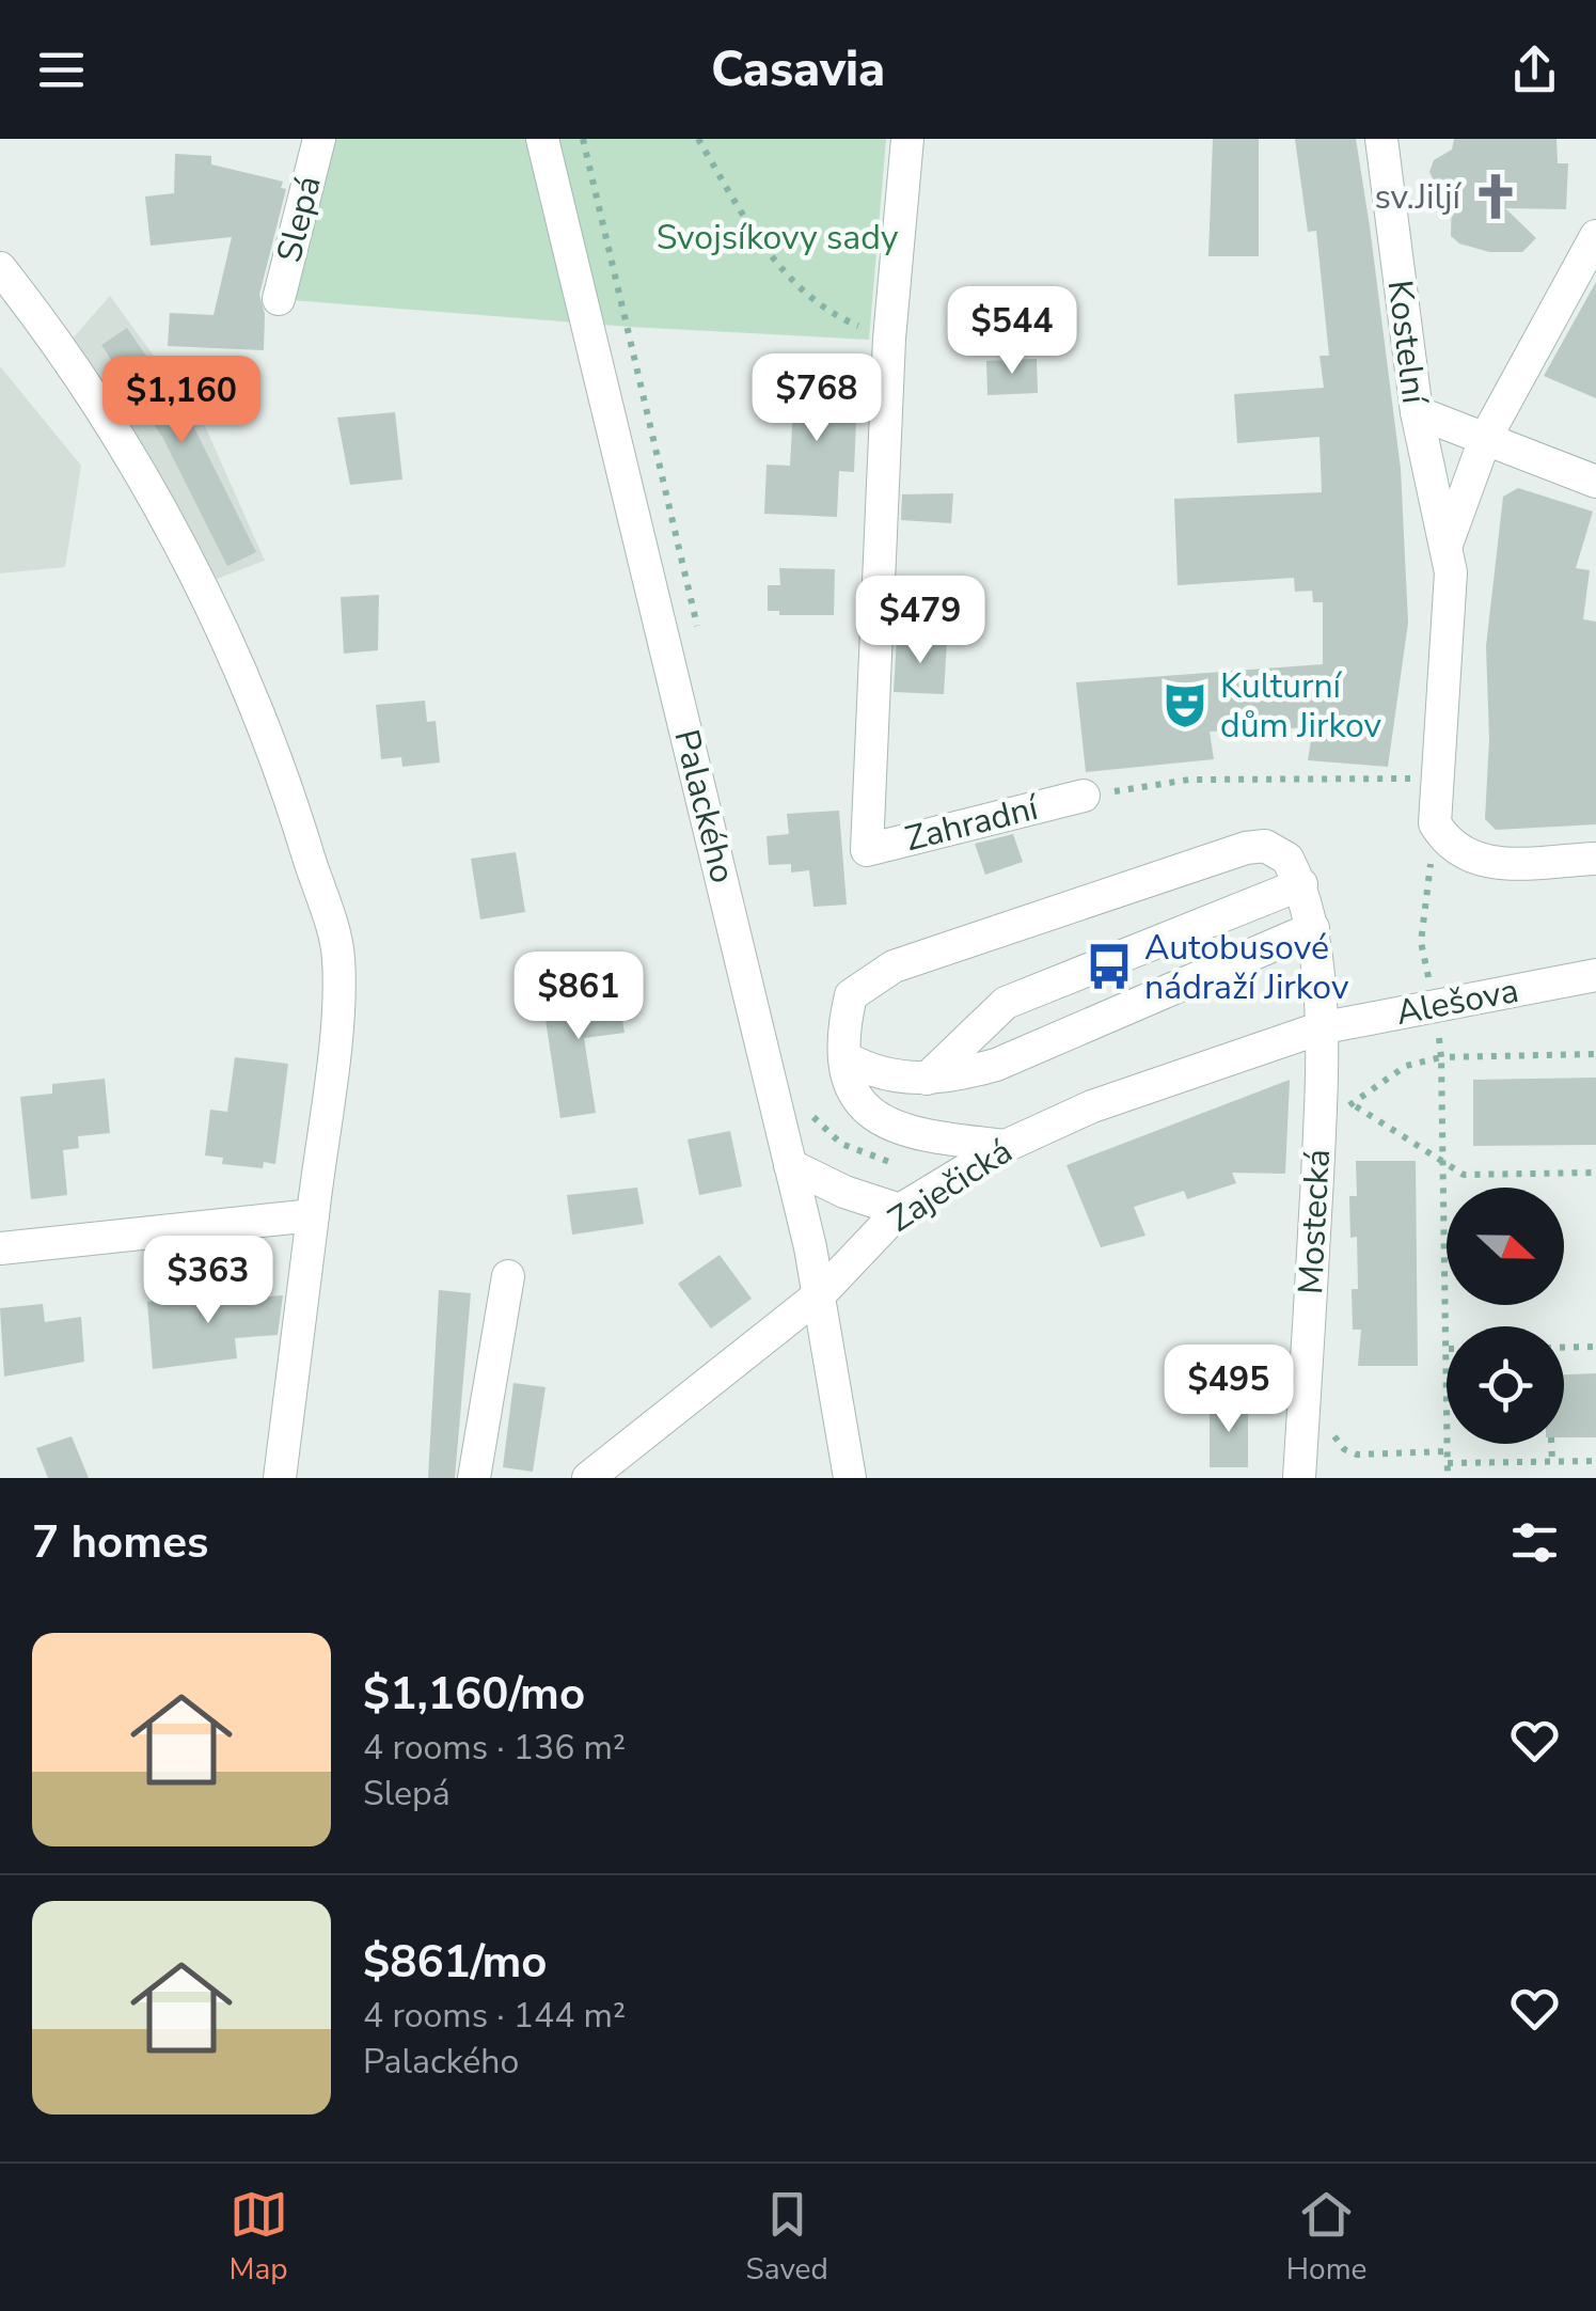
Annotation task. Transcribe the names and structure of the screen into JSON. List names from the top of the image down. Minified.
{"streets":{"street":["Slepá","Kostelní","Palackého","Zahradní","Alešova","Zaječická","Mostecká"]},"crossings":[["Palackého","Zaječická"],["Alešova","Zaječická"],["Alešova","Mostecká"],["Zaječická","Mostecká"]],"parks":["Svojsíkovy sady"],"places":{"church":["sv.Jiljí"],"theatre":["Kulturní dům Jirkov"],"bus stop":["Autobusové nádraží Jirkov"]},"north":"right","page":{"header":"Casavia","price":["$544","$768","$1,160","$479","$861","$363","$495"],"heading":"7 homes","list":[{"name":"$1,160/mo","note":"4 rooms · 136 m² · Slepá"},{"name":"$861/mo","note":"4 rooms · 144 m² · Palackého"}],"tabs":["Map","Saved","Home"]}}
